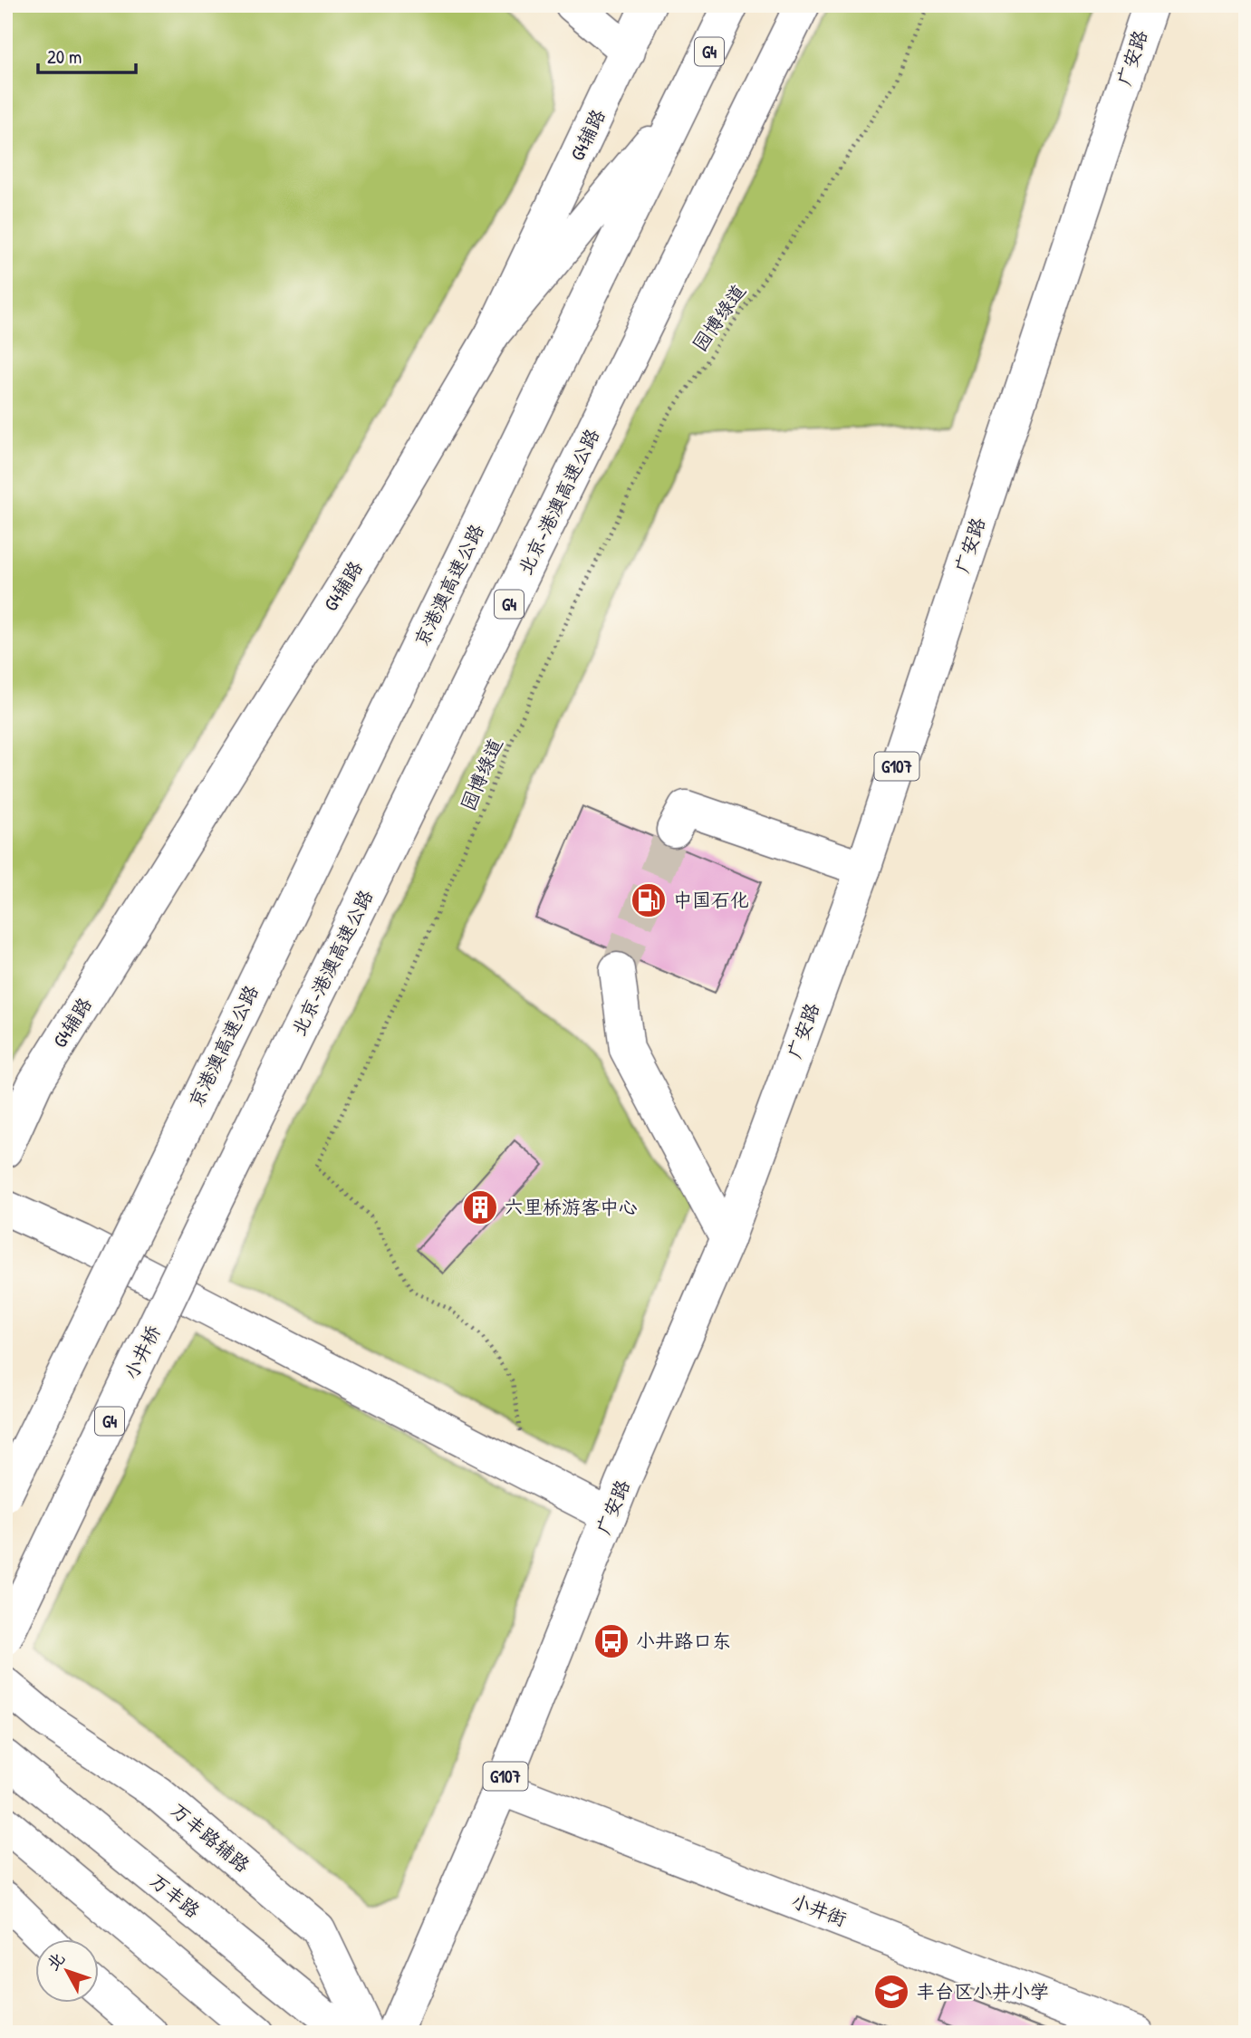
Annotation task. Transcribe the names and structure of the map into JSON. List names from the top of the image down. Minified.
{"streets":{"main road":["G4","广安路","G4辅路","北京-港澳高速公路","京港澳高速公路","G107","小井桥","万丰路辅路","万丰路","小井街"],"path":["园博绿道"]},"crossings":[["广安路","小井街"],["北京-港澳高速公路","小井桥"]],"places":{"fuel station":["中国石化"],"building":["六里桥游客中心"],"bus stop":["小井路口东"],"school or university":["丰台区小井小学"]},"scale_bar":"20 m","north":"top left"}
